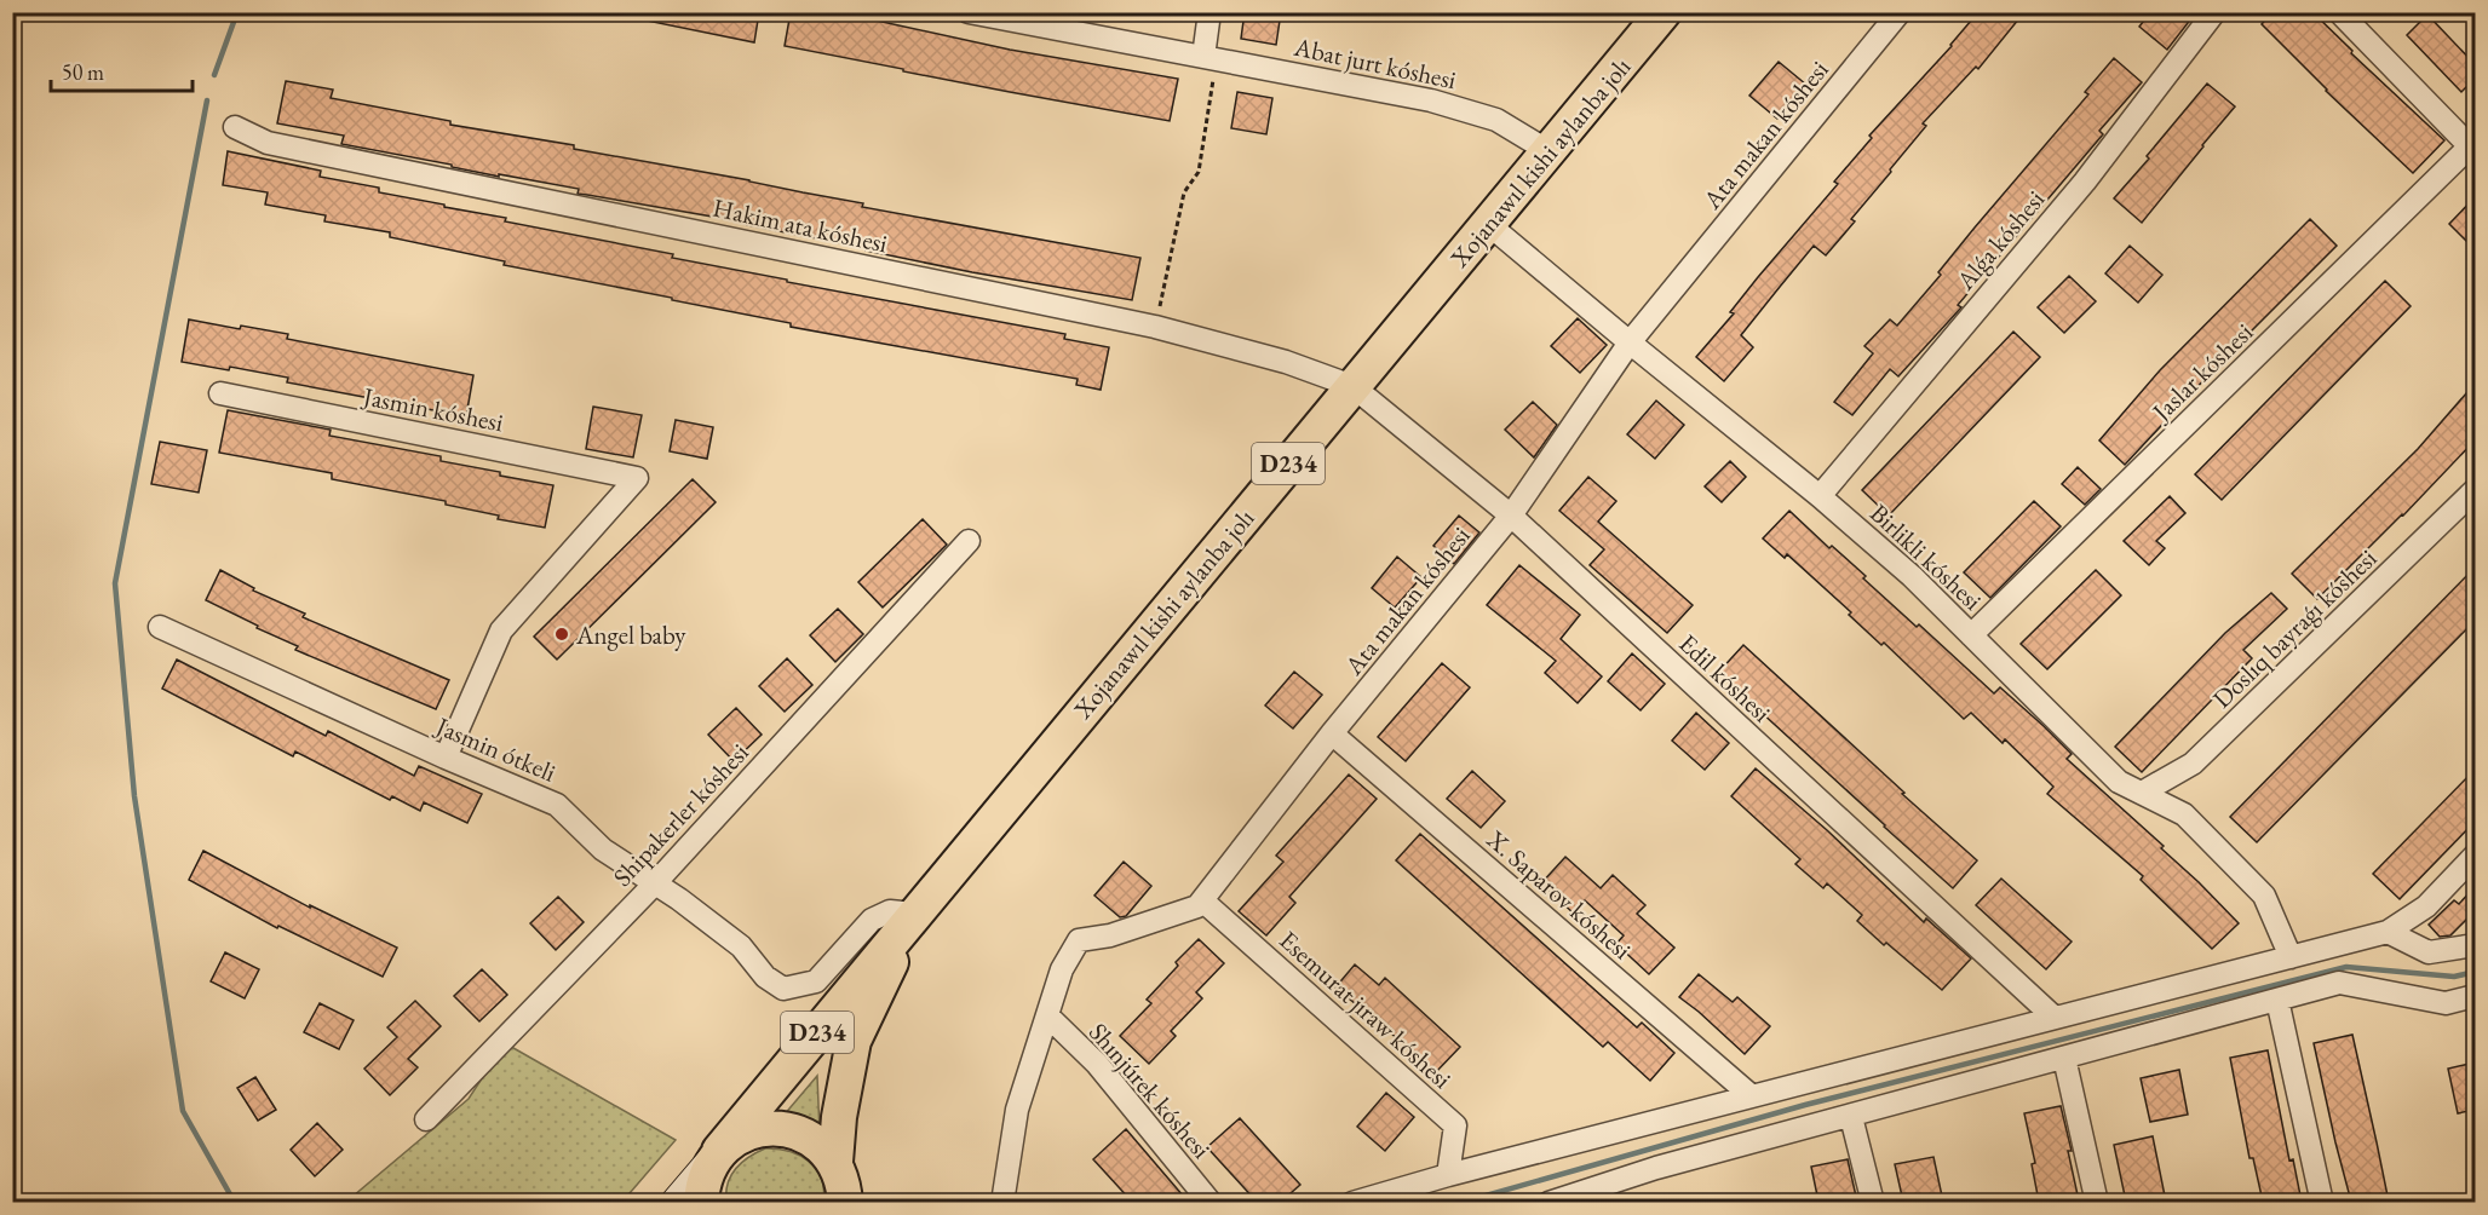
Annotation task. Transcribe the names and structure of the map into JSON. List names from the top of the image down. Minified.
{"streets":{"main road":["Xojanawıl kishi aylanba jolı","D234"],"street":["Abat jurt kóshesi","Ata makan kóshesi","Hakim ata kóshesi","Alǵa kóshesi","Jaslar kóshesi","Jasmin kóshesi","Birlikli kóshesi","Doslıq bayraǵı kóshesi","Edil kóshesi","Jasmin ótkeli","Shipakerler kóshesi","X. Saparov kóshesi","Esemurat jıraw kóshesi","Shınjúrek kóshesi"]},"crossings":[["Abat jurt kóshesi","Xojanawıl kishi aylanba jolı"],["Ata makan kóshesi","Birlikli kóshesi"],["Ata makan kóshesi","Edil kóshesi"],["Ata makan kóshesi","X. Saparov kóshesi"],["Ata makan kóshesi","Esemurat jıraw kóshesi"],["Ata makan kóshesi","Shınjúrek kóshesi"],["Xojanawıl kishi aylanba jolı","Hakim ata kóshesi"],["Xojanawıl kishi aylanba jolı","D234"],["Xojanawıl kishi aylanba jolı","Birlikli kóshesi"],["Xojanawıl kishi aylanba jolı","Edil kóshesi"],["Xojanawıl kishi aylanba jolı","Jasmin ótkeli"],["Hakim ata kóshesi","Edil kóshesi"],["Alǵa kóshesi","Birlikli kóshesi"],["Jaslar kóshesi","Birlikli kóshesi"],["Jasmin kóshesi","Jasmin ótkeli"],["Birlikli kóshesi","Doslıq bayraǵı kóshesi"],["Jasmin ótkeli","Shipakerler kóshesi"]],"places":["Angel baby"],"scale_bar":"50 m"}
